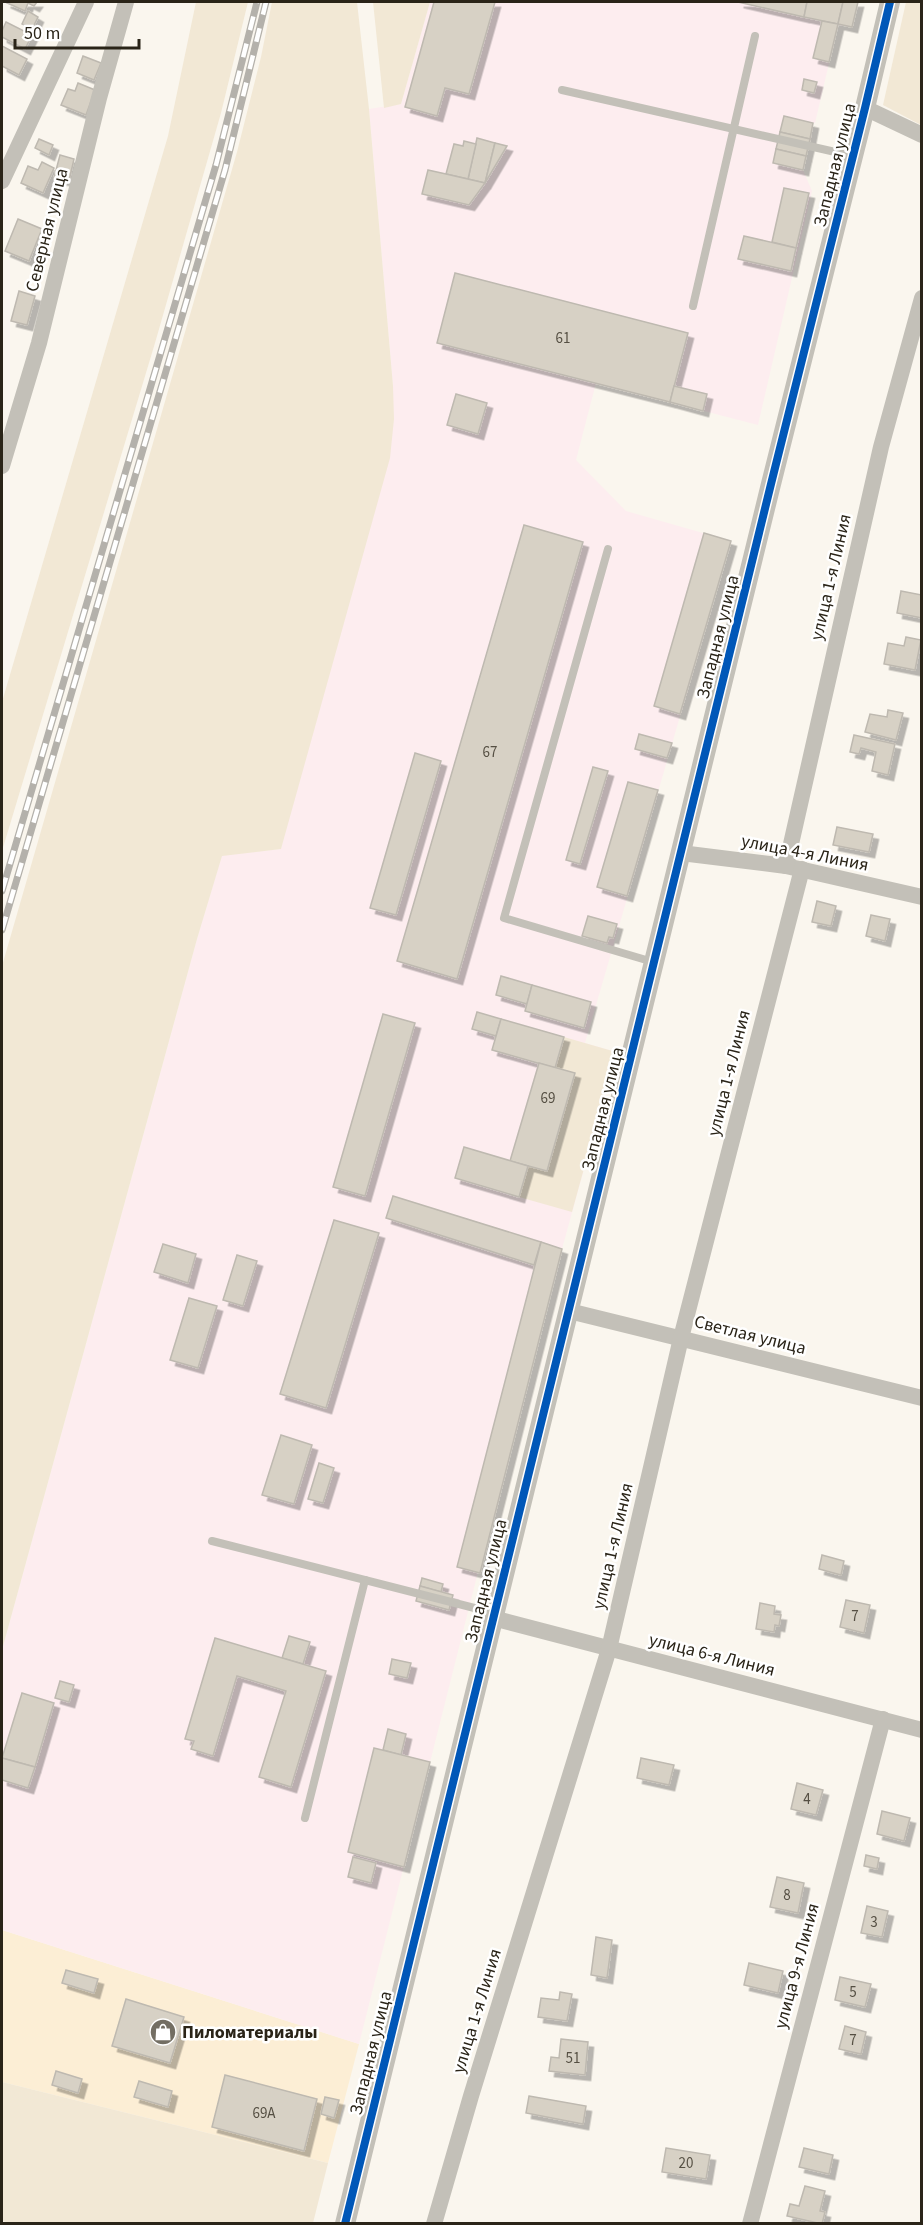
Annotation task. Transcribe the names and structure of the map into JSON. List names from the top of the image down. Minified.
{"streets":{"street":["Западная улица","Северная улица","улица 1-я Линия","улица 4-я Линия","Светлая улица","улица 6-я Линия","улица 9-я Линия"]},"crossings":[["Западная улица","улица 4-я Линия"],["Западная улица","Светлая улица"],["Западная улица","улица 6-я Линия"],["улица 1-я Линия","улица 4-я Линия"],["улица 1-я Линия","Светлая улица"],["улица 1-я Линия","улица 6-я Линия"],["улица 6-я Линия","улица 9-я Линия"]],"places":{"shop":["Пиломатериалы"]},"house_numbers":["61","67","69","7","4","8","3","5","7","51","69А","20"],"scale_bar":"50 m"}
